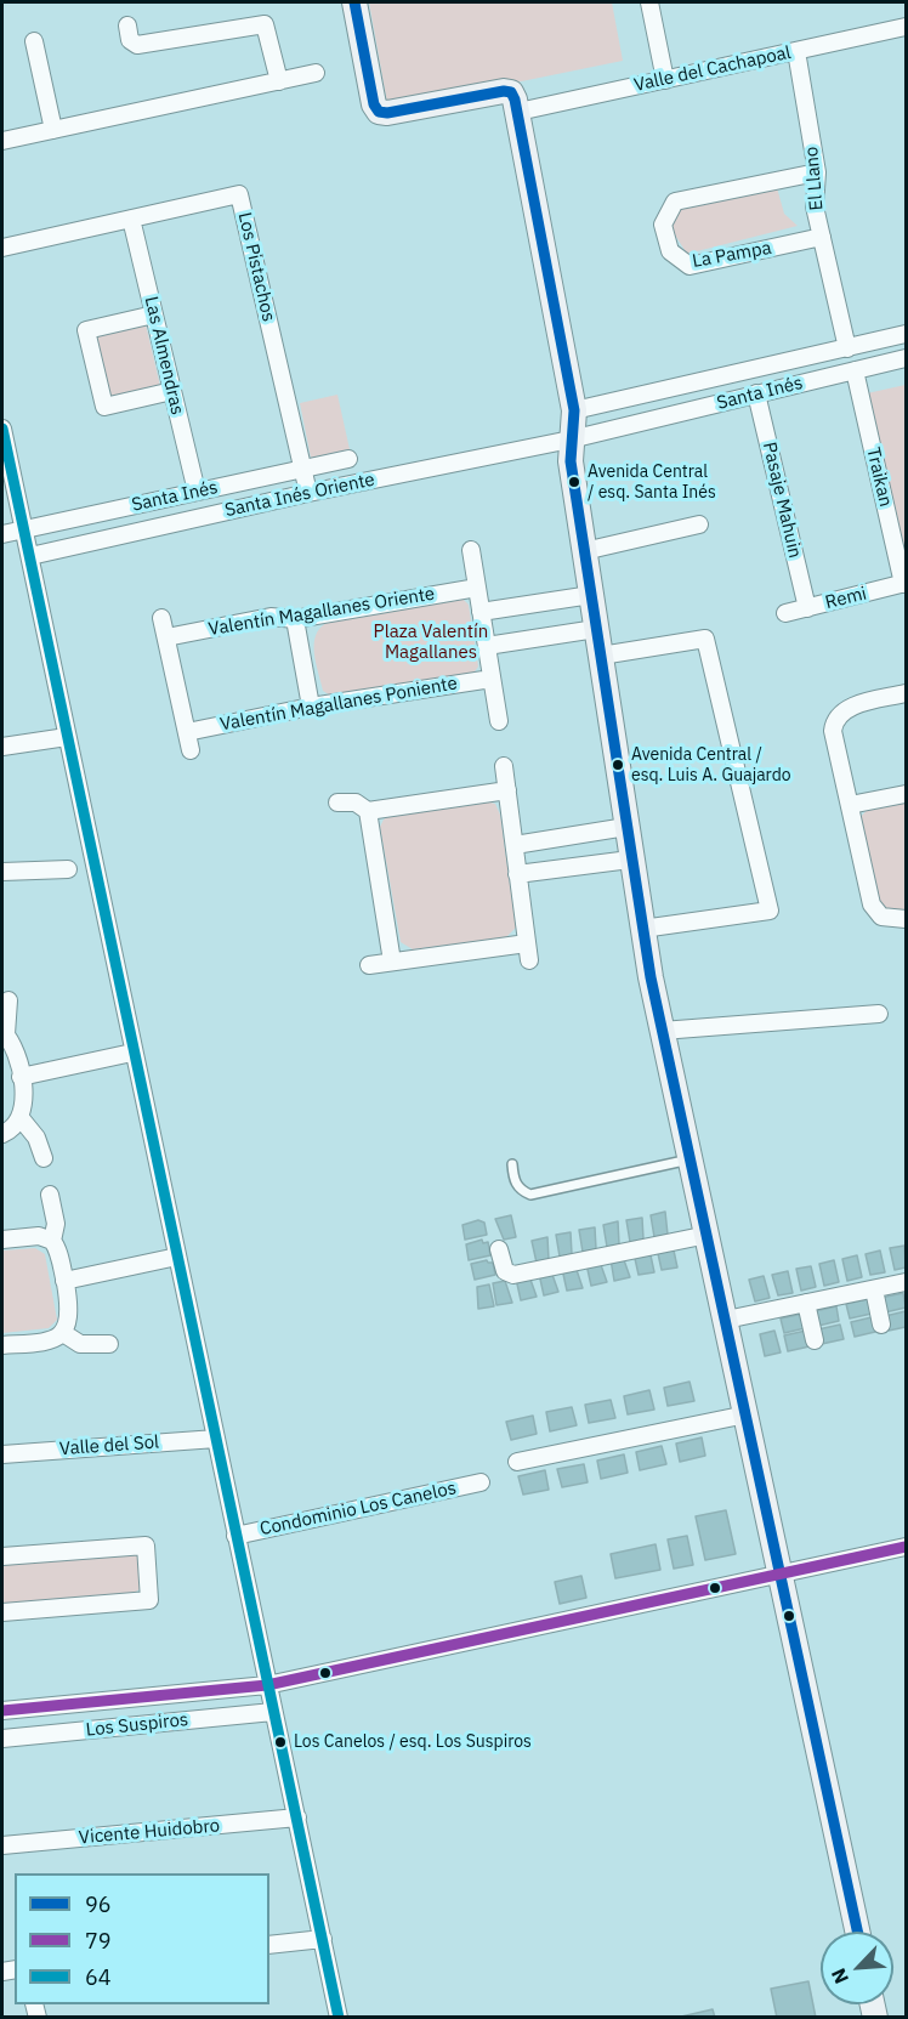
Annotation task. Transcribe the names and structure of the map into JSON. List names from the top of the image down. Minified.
{"streets":{"street":["Valle del Cachapoal","El Llano","La Pampa","Los Pistachos","Las Almendras","Santa Inés","Traikan","Santa Inés Oriente","Pasaje Mahuin","Remi","Valentín Magallanes Oriente","Valentín Magallanes Poniente","Valle del Sol","Condominio Los Canelos","Los Suspiros","Vicente Huidobro"]},"crossings":[["Valle del Cachapoal","El Llano"],["El Llano","La Pampa"],["El Llano","Santa Inés"],["Los Pistachos","Las Almendras"],["Los Pistachos","Santa Inés"],["Los Pistachos","Santa Inés Oriente"],["Las Almendras","Santa Inés"],["Santa Inés","Traikan"],["Santa Inés","Santa Inés Oriente"],["Santa Inés","Pasaje Mahuin"],["Traikan","Remi"],["Pasaje Mahuin","Remi"]],"parks":["Plaza Valentín Magallanes"],"places":["Avenida Central / esq. Santa Inés","Avenida Central / esq. Luis A. Guajardo","Los Canelos / esq. Los Suspiros"],"lines":["transit line 96","transit line 64","transit line 79"],"legend":["96","79","64"],"north":"bottom left"}
